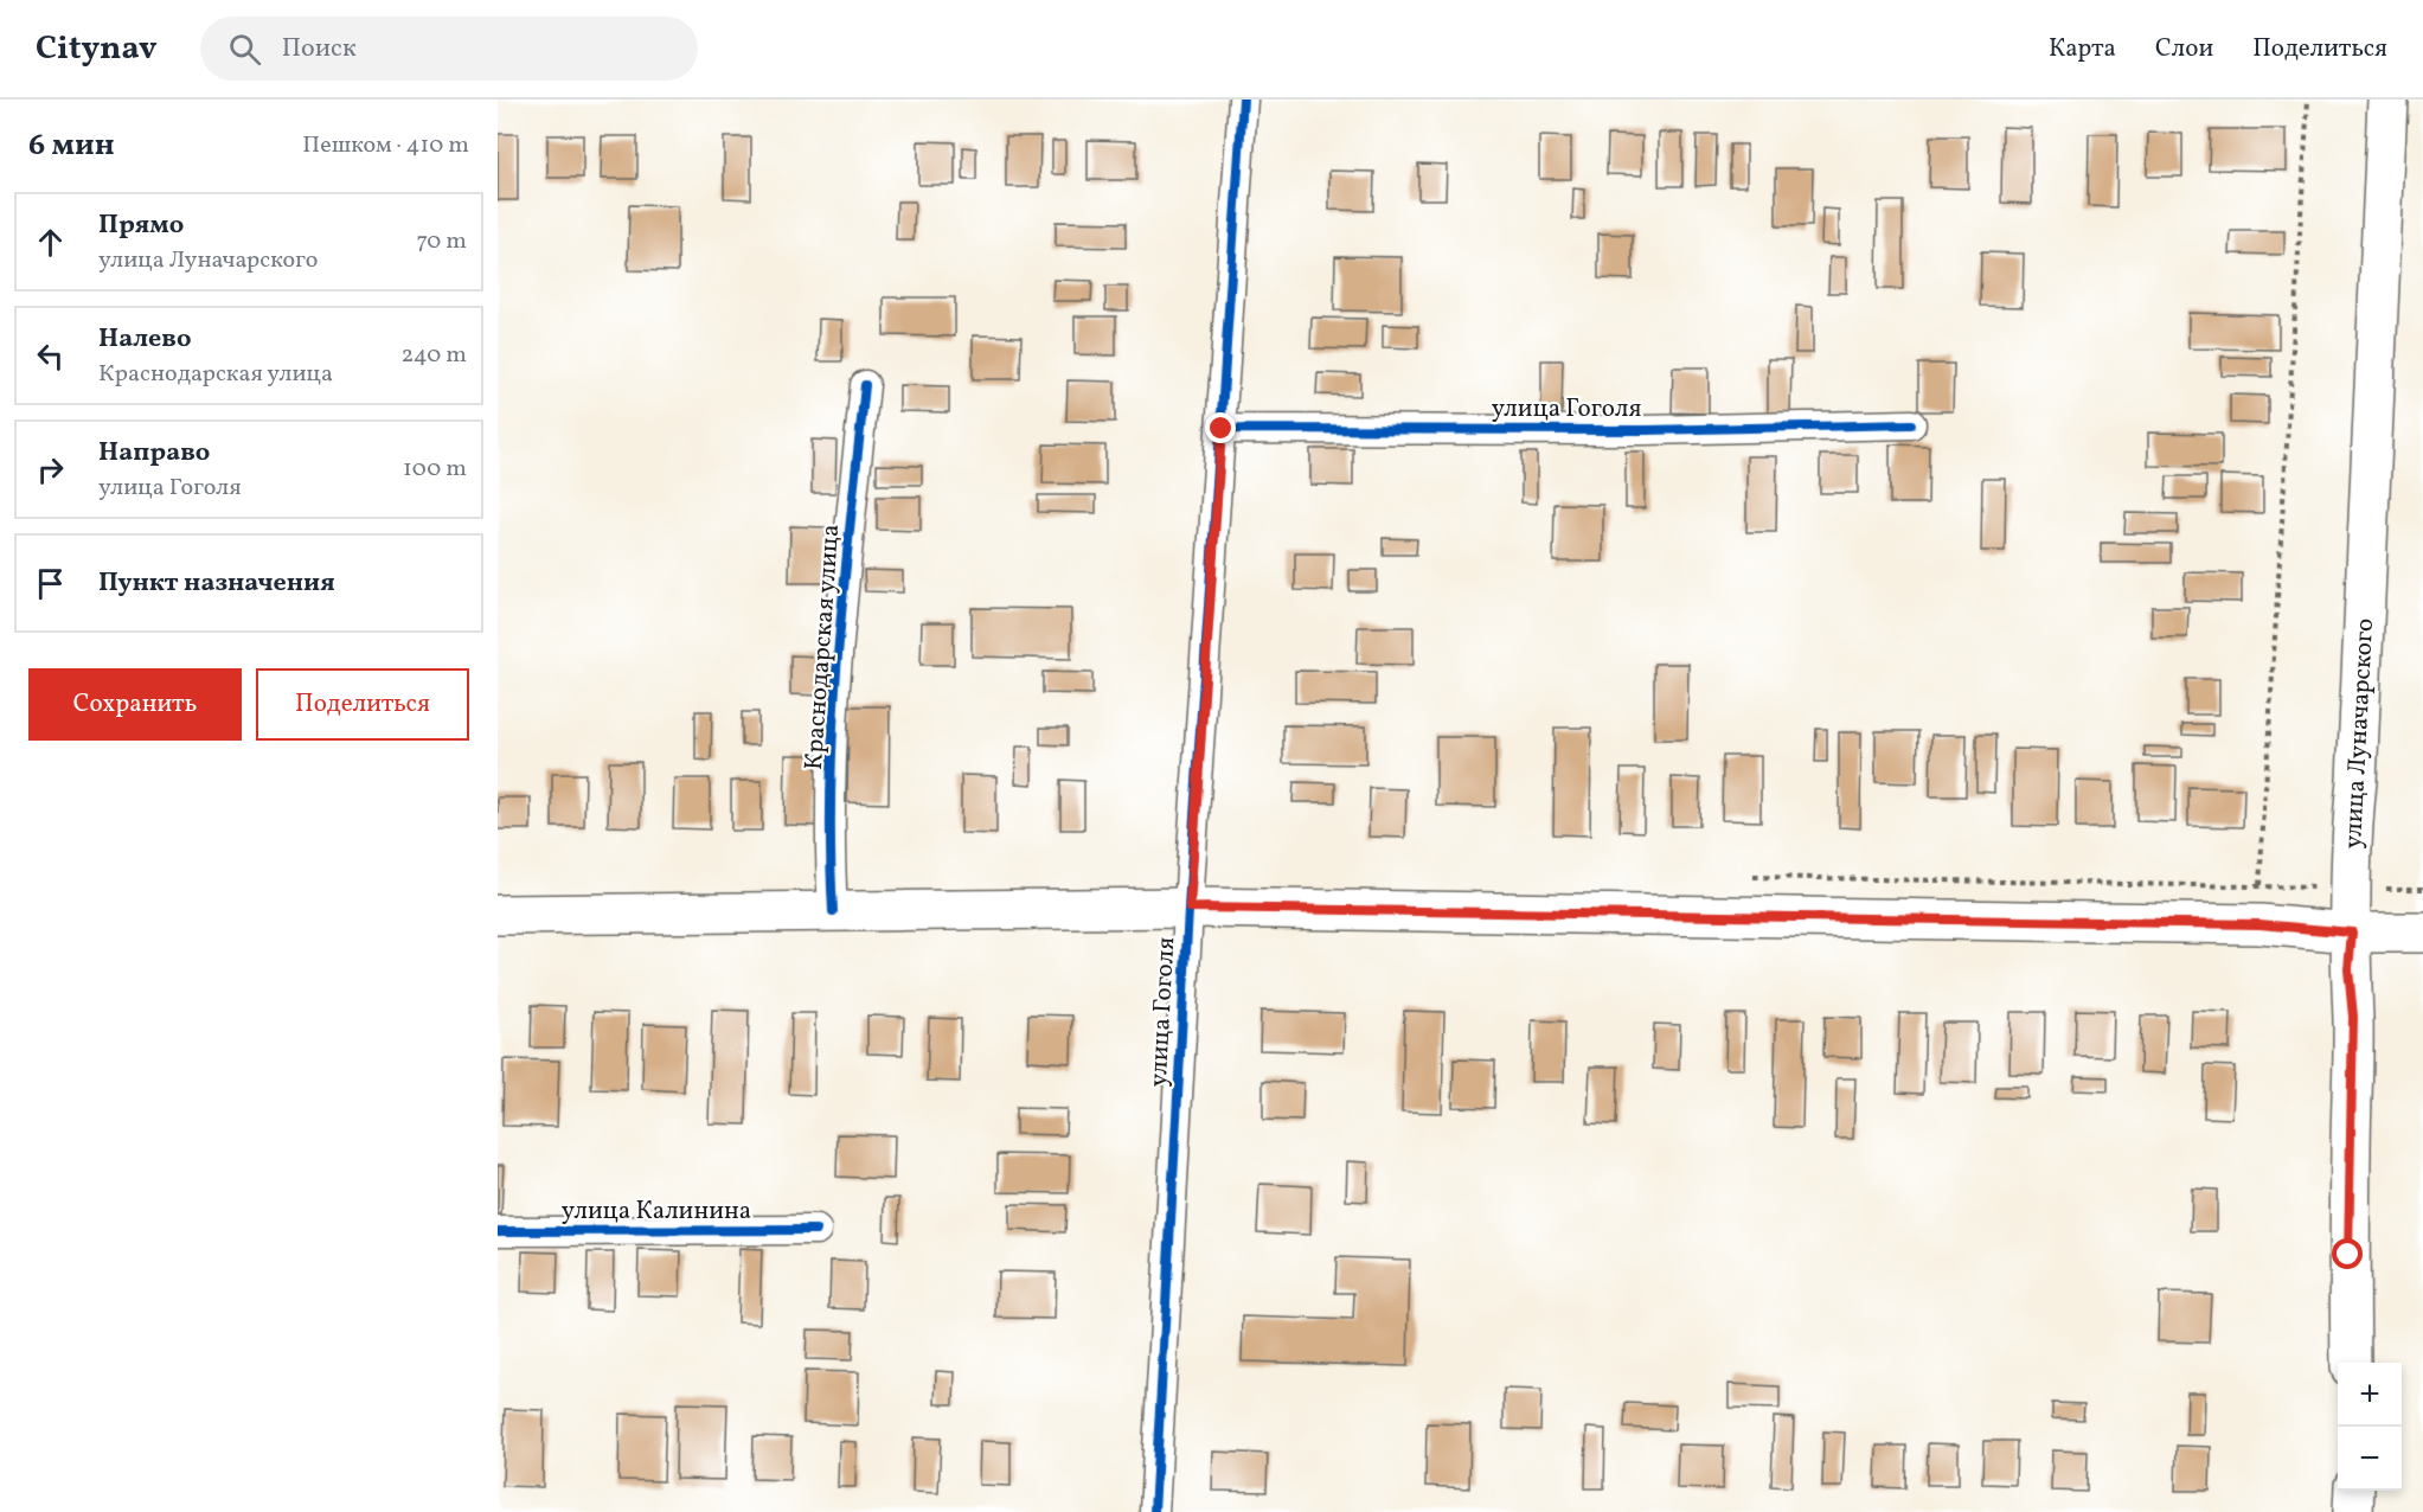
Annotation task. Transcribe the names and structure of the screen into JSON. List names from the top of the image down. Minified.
{"streets":{"main road":["улица Луначарского"],"street":["улица Гоголя","Краснодарская улица","улица Калинина"]},"page":{"header":"Citynav","search":"Поиск","nav":["Карта","Слои","Поделиться"],"heading":["6 мин","Пешком · 410 m"],"list":[["Прямо","улица Луначарского","70 m"],["Налево","Краснодарская улица","240 m"],["Направо","улица Гоголя","100 m"],"Пункт назначения"],"buttons":["Сохранить","Поделиться"],"map_buttons":["+","−"]}}
